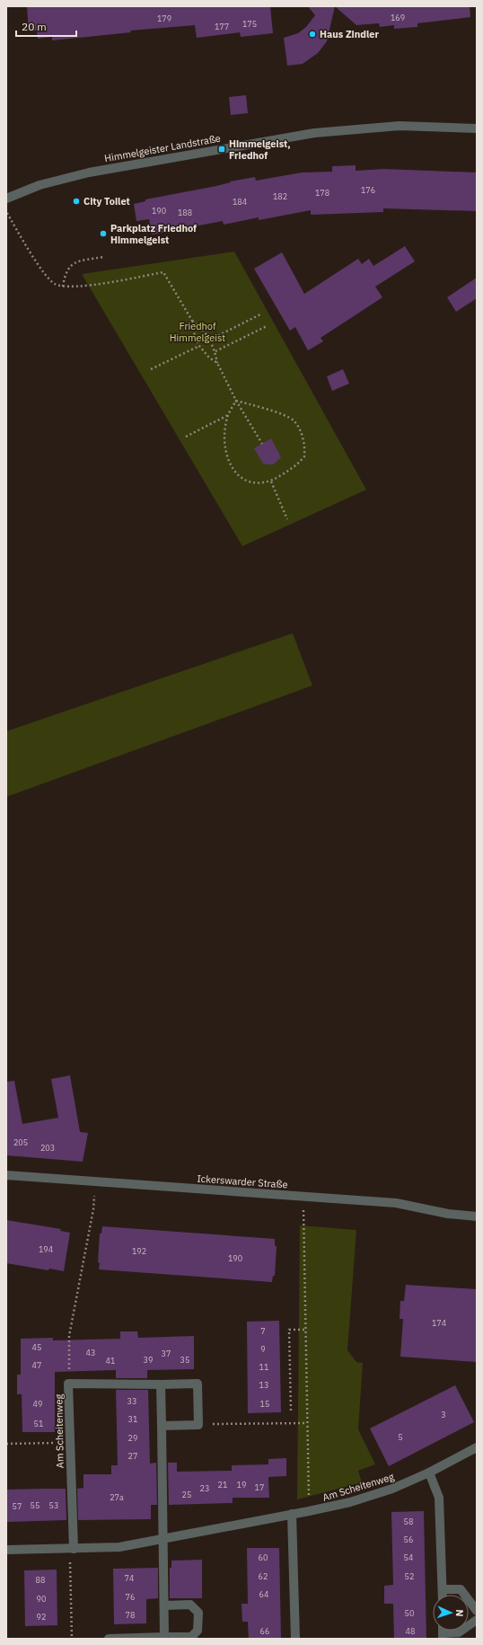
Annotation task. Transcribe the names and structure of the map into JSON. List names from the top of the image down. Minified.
{"streets":{"street":["Himmelgeister Landstraße","Ickerswarder Straße","Am Scheitenweg"]},"parks":["Friedhof Himmelgeist"],"places":{"other":["Haus Zindler","City Toilet","Parkplatz Friedhof Himmelgeist"],"transit":["Himmelgeist, Friedhof"]},"house_numbers":["169","179","175","177","176","178","182","184","190","188","205","203","194","192","190","174","7","45","9","43","37","39","35","41","47","11","13","33","49","15","3","31","51","5","29","27","21","19","17","23","25","27a","55","53","57","58","56","60","54","62","52","74","88","64","76","90","50","78","92","66","48"],"scale_bar":"20 m","north":"right"}
